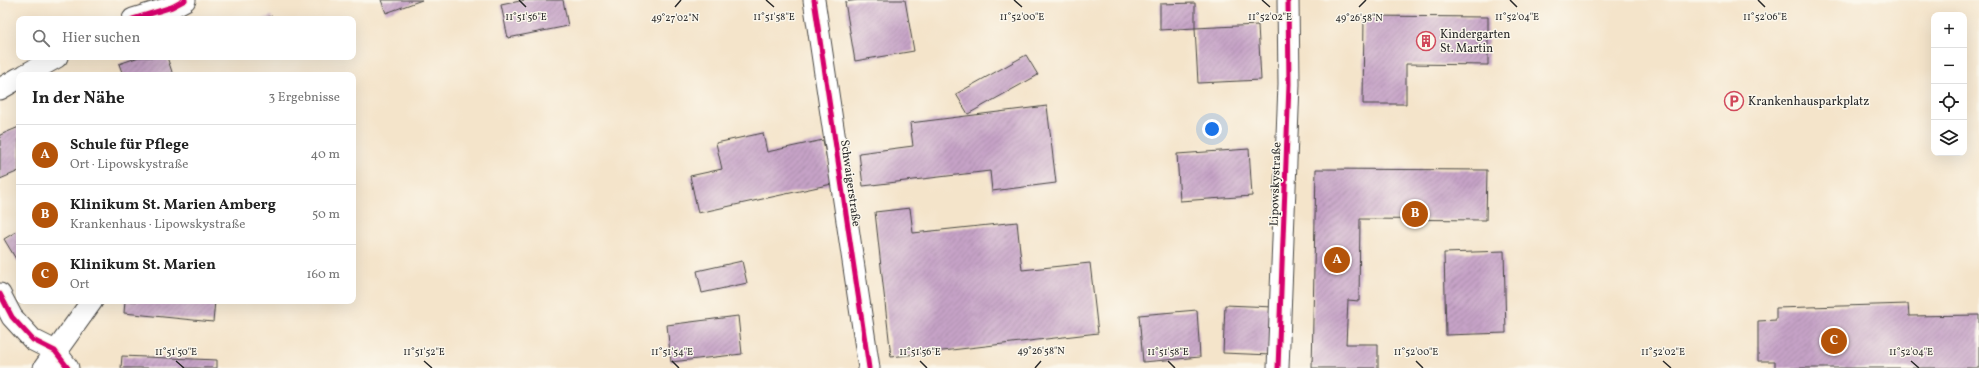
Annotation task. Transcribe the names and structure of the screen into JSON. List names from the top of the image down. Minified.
{"streets":{"street":["Schwaigerstraße","Lipowskystraße"]},"places":{"building":["Kindergarten St. Martin"],"parking":["Krankenhausparkplatz"]},"page":{"map_buttons":["+","−"],"search":"Hier suchen","heading":["In der Nähe","3 Ergebnisse"],"list":[{"mark":"A","name":"Schule für Pflege","note":"Ort · Lipowskystraße","value":"40 m"},{"mark":"B","name":"Klinikum St. Marien Amberg","note":"Krankenhaus · Lipowskystraße","value":"50 m"},{"mark":"C","name":"Klinikum St. Marien","note":"Ort","value":"160 m"}],"pins":["B","A","C"]},"coordinates":["11°51'56\"E","11°51'58\"E","11°52'00\"E","11°52'02\"E","11°52'04\"E","11°52'06\"E","49°27'02\"N","49°26'58\"N","11°51'50\"E","11°51'52\"E","11°51'54\"E"]}
